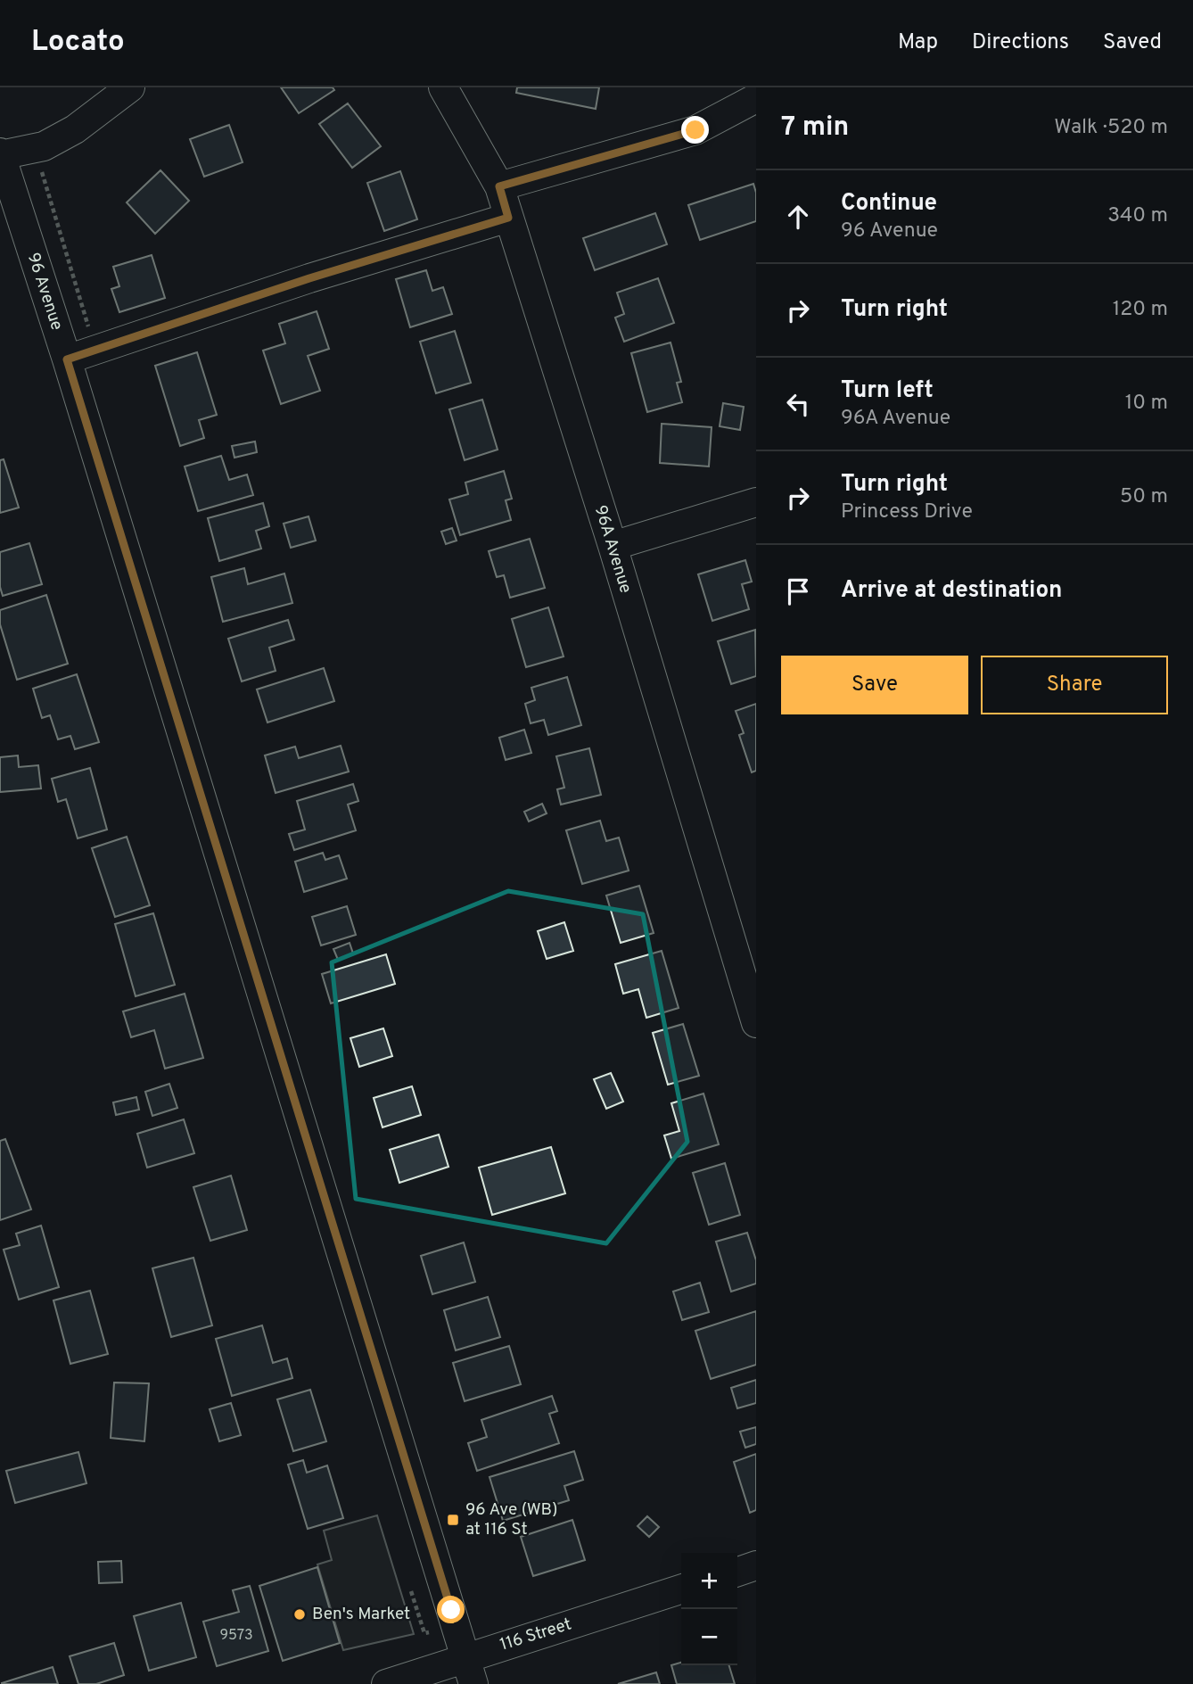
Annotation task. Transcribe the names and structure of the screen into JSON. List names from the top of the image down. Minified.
{"streets":{"street":["96 Avenue","96A Avenue","116 Street"]},"crossings":[["96 Avenue","116 Street"]],"places":{"transit":["96 Ave (WB) at 116 St"],"other":["Ben's Market"]},"house_numbers":["9573"],"page":{"header":"Locato","nav":["Map","Directions","Saved"],"heading":["7 min","Walk · 520 m"],"list":[["Continue","96 Avenue","340 m"],["Turn right","120 m"],["Turn left","96A Avenue","10 m"],["Turn right","Princess Drive","50 m"],"Arrive at destination"],"buttons":["Save","Share"],"map_buttons":["+","−"]}}
